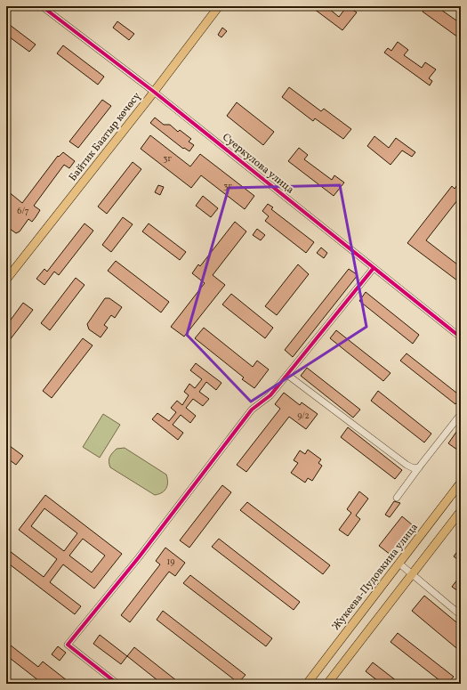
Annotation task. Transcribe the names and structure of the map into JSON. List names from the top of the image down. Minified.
{"streets":{"main road":["Байтик Баатыр көчөсү","Жукеева-Пудовкина улица"],"street":["Суеркулова улица"]},"crossings":[["Байтик Баатыр көчөсү","Суеркулова улица"]],"house_numbers":["3г","3г","6/7","9/2","19"]}
